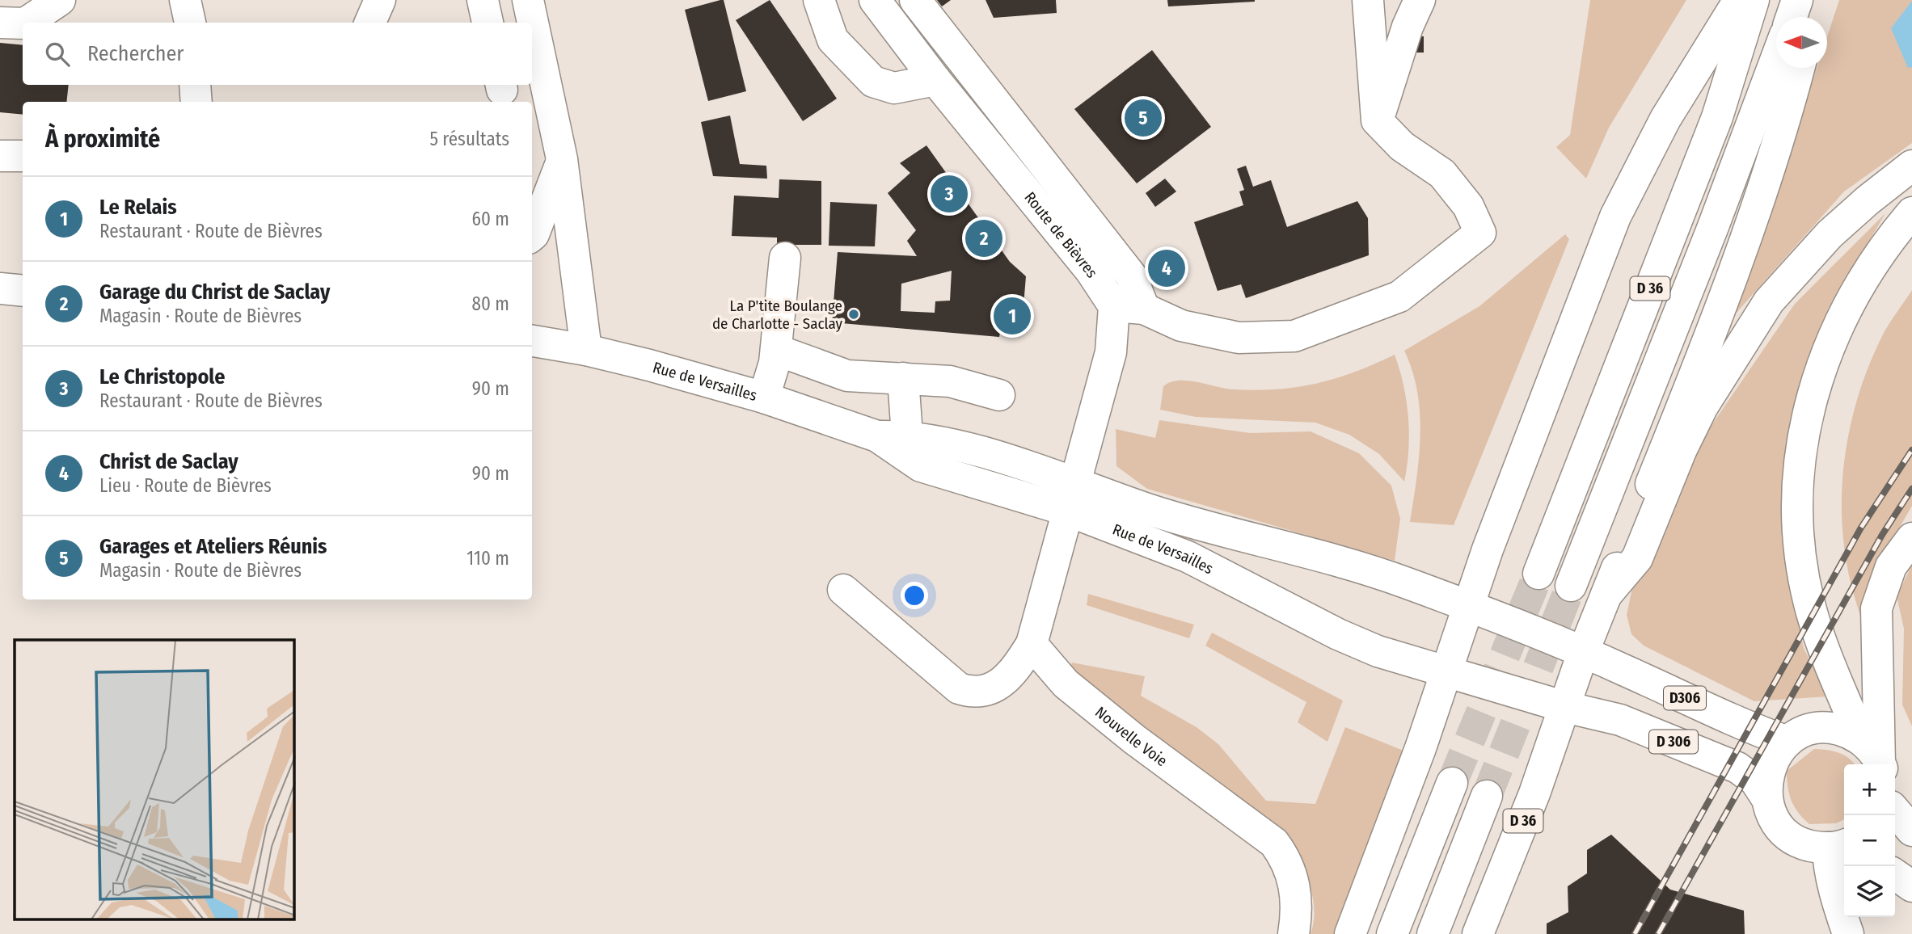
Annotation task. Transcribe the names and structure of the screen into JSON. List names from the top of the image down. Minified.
{"streets":{"main road":["Route de Bièvres","D 36","Rue de Versailles","D306","Nouvelle Voie","D 306"]},"crossings":[["D 36","Rue de Versailles"],["D 36","D306"],["D 36","D 306"],["Rue de Versailles","D306"],["Rue de Versailles","D 306"]],"places":["La P'tite Boulange de Charlotte - Saclay"],"north":"left","page":{"search":"Rechercher","pins":["5","3","2","4","1"],"heading":["À proximité","5 résultats"],"list":[{"mark":"1","name":"Le Relais","note":"Restaurant · Route de Bièvres","value":"60 m"},{"mark":"2","name":"Garage du Christ de Saclay","note":"Magasin · Route de Bièvres","value":"80 m"},{"mark":"3","name":"Le Christopole","note":"Restaurant · Route de Bièvres","value":"90 m"},{"mark":"4","name":"Christ de Saclay","note":"Lieu · Route de Bièvres","value":"90 m"},{"mark":"5","name":"Garages et Ateliers Réunis","note":"Magasin · Route de Bièvres","value":"110 m"}],"map_buttons":["+","−"]}}
